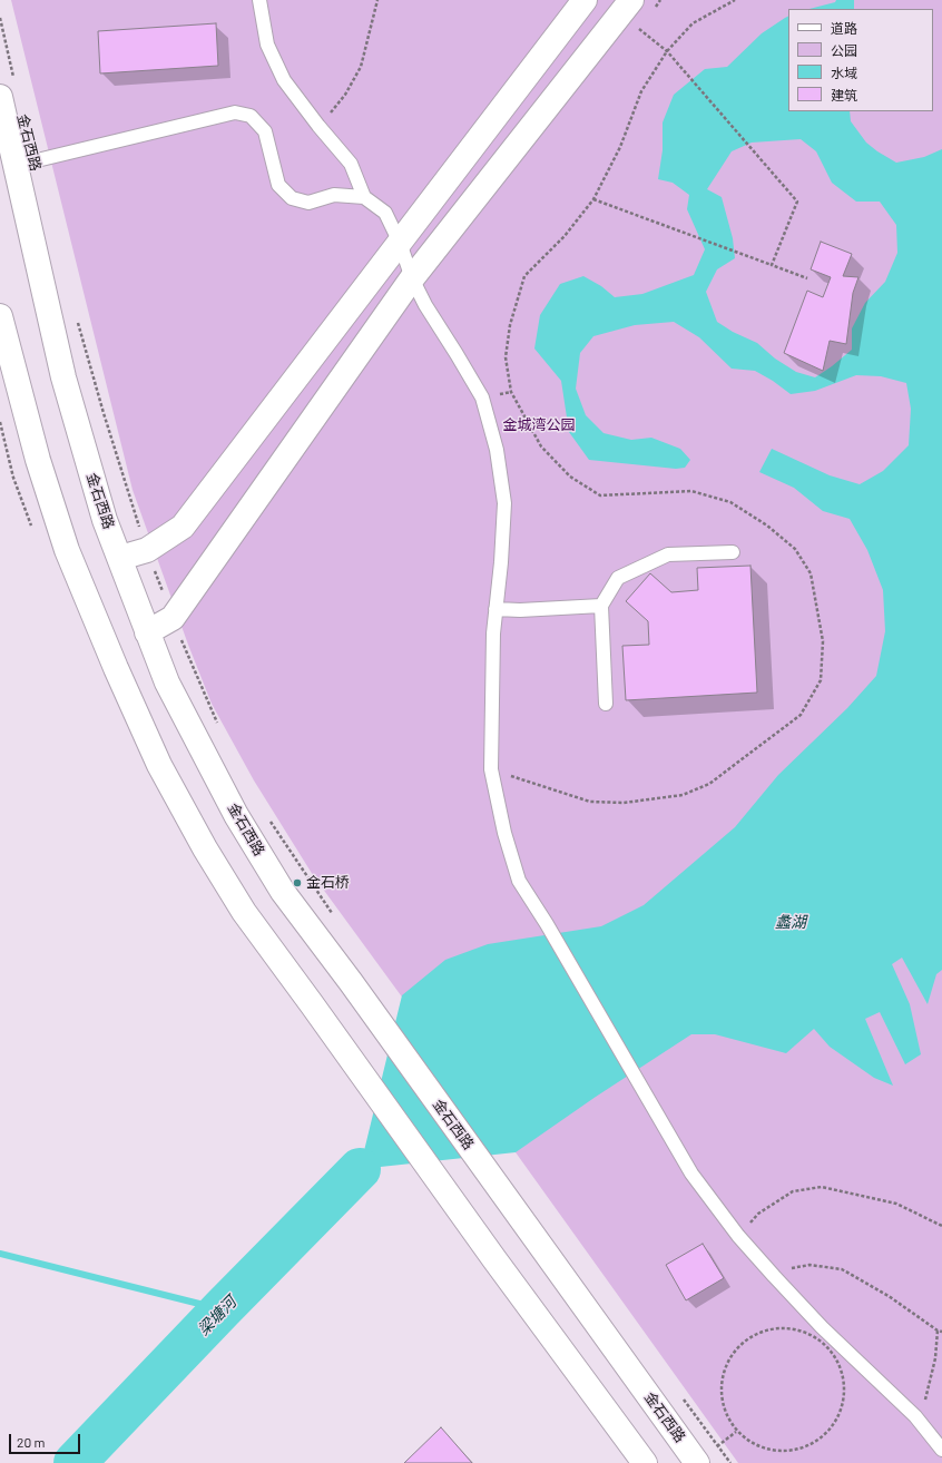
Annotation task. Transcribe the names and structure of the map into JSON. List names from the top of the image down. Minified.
{"streets":{"main road":["金石西路"]},"water":["蠡湖","梁塘河"],"parks":["金城湾公园"],"places":["金石桥"],"legend":["道路","公园","水域","建筑"],"scale_bar":"20 m"}
